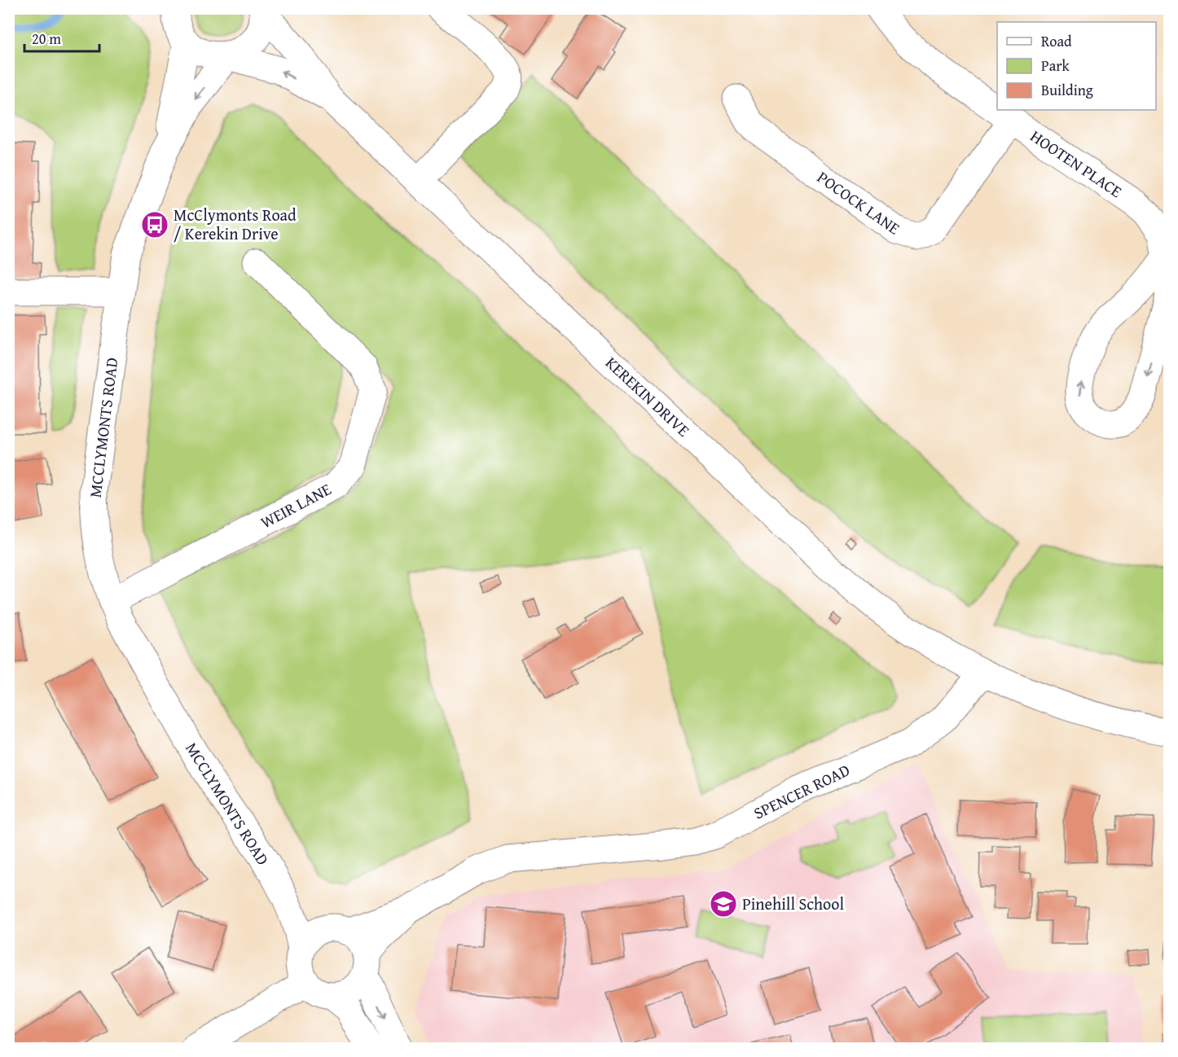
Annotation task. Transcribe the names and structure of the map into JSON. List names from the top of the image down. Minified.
{"streets":{"street":["HOOTEN PLACE","POCOCK LANE","KEREKIN DRIVE","MCCLYMONTS ROAD","WEIR LANE","SPENCER ROAD"]},"crossings":[["HOOTEN PLACE","POCOCK LANE"],["KEREKIN DRIVE","MCCLYMONTS ROAD"],["KEREKIN DRIVE","SPENCER ROAD"],["MCCLYMONTS ROAD","WEIR LANE"],["MCCLYMONTS ROAD","SPENCER ROAD"]],"places":{"bus stop":["McClymonts Road / Kerekin Drive"],"school or university":["Pinehill School"]},"legend":["Road","Park","Building"],"scale_bar":"20 m"}
